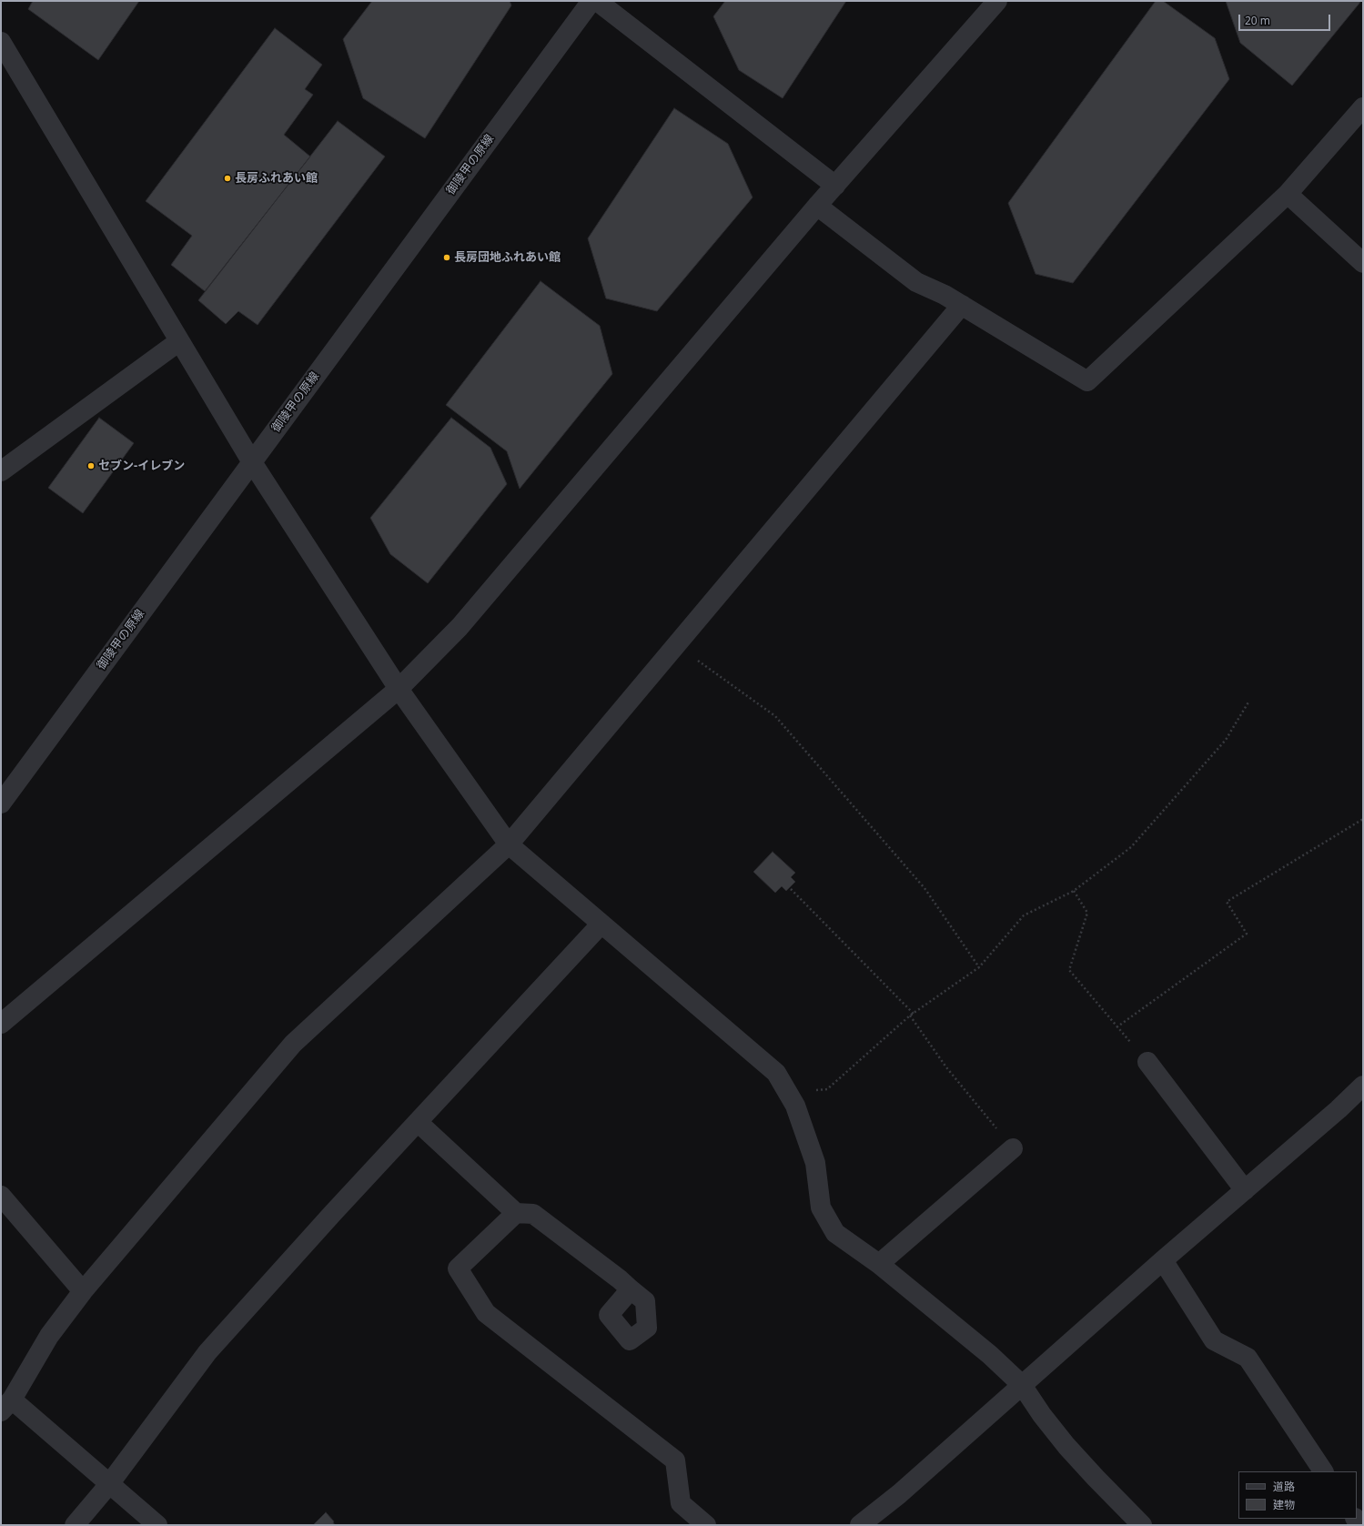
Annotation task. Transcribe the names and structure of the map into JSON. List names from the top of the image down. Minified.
{"streets":{"street":["御陵甲の原線"]},"places":["長房ふれあい館","長房団地ふれあい館","セブン-イレブン"],"legend":["道路","建物"],"scale_bar":"20 m"}
